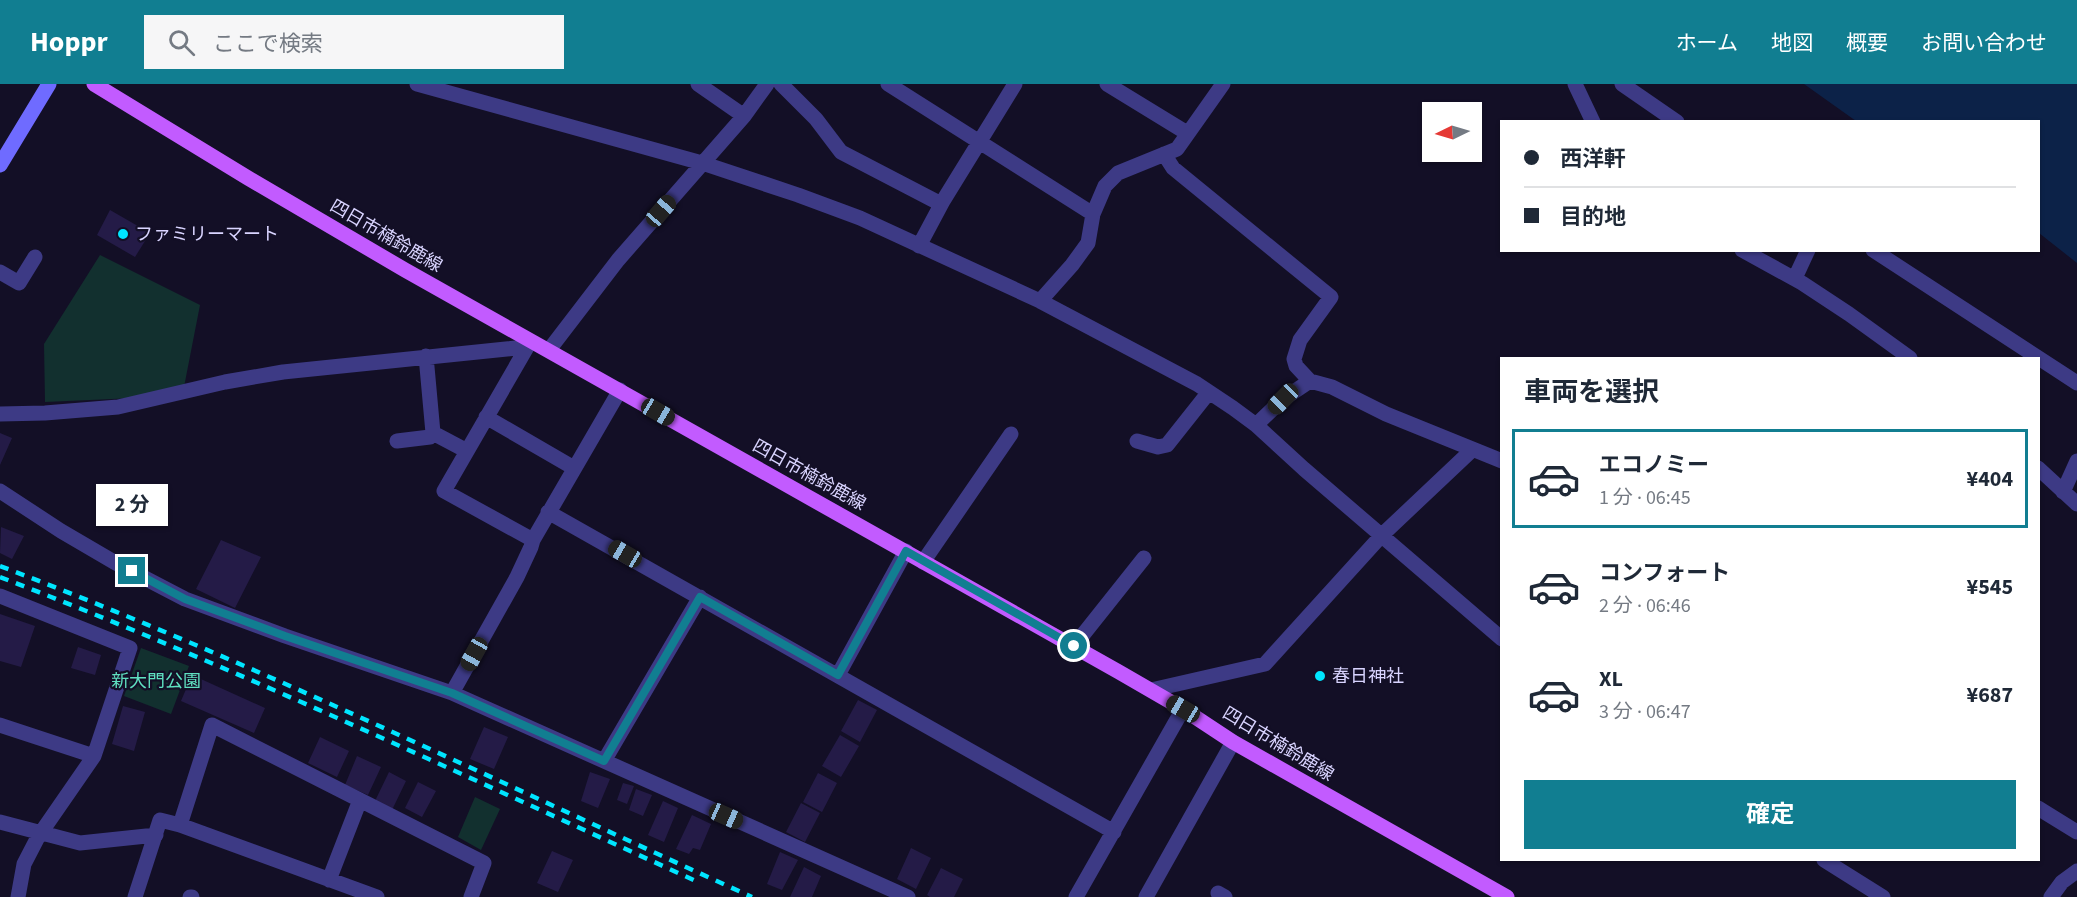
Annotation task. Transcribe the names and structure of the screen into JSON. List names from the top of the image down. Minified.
{"streets":{"main road":["四日市楠鈴鹿線"]},"parks":["新大門公園"],"places":["ファミリーマート","春日神社"],"north":"left","page":{"header":"Hoppr","search":"ここで検索","nav":["ホーム","地図","概要","お問い合わせ"],"banner":["西洋軒","目的地"],"heading":"車両を選択","list":[{"name":"エコノミー","note":"1 分 · 06:45","value":"¥404"},{"name":"コンフォート","note":"2 分 · 06:46","value":"¥545"},{"name":"XL","note":"3 分 · 06:47","value":"¥687"}],"bubble":"2 分","buttons":"確定"}}
